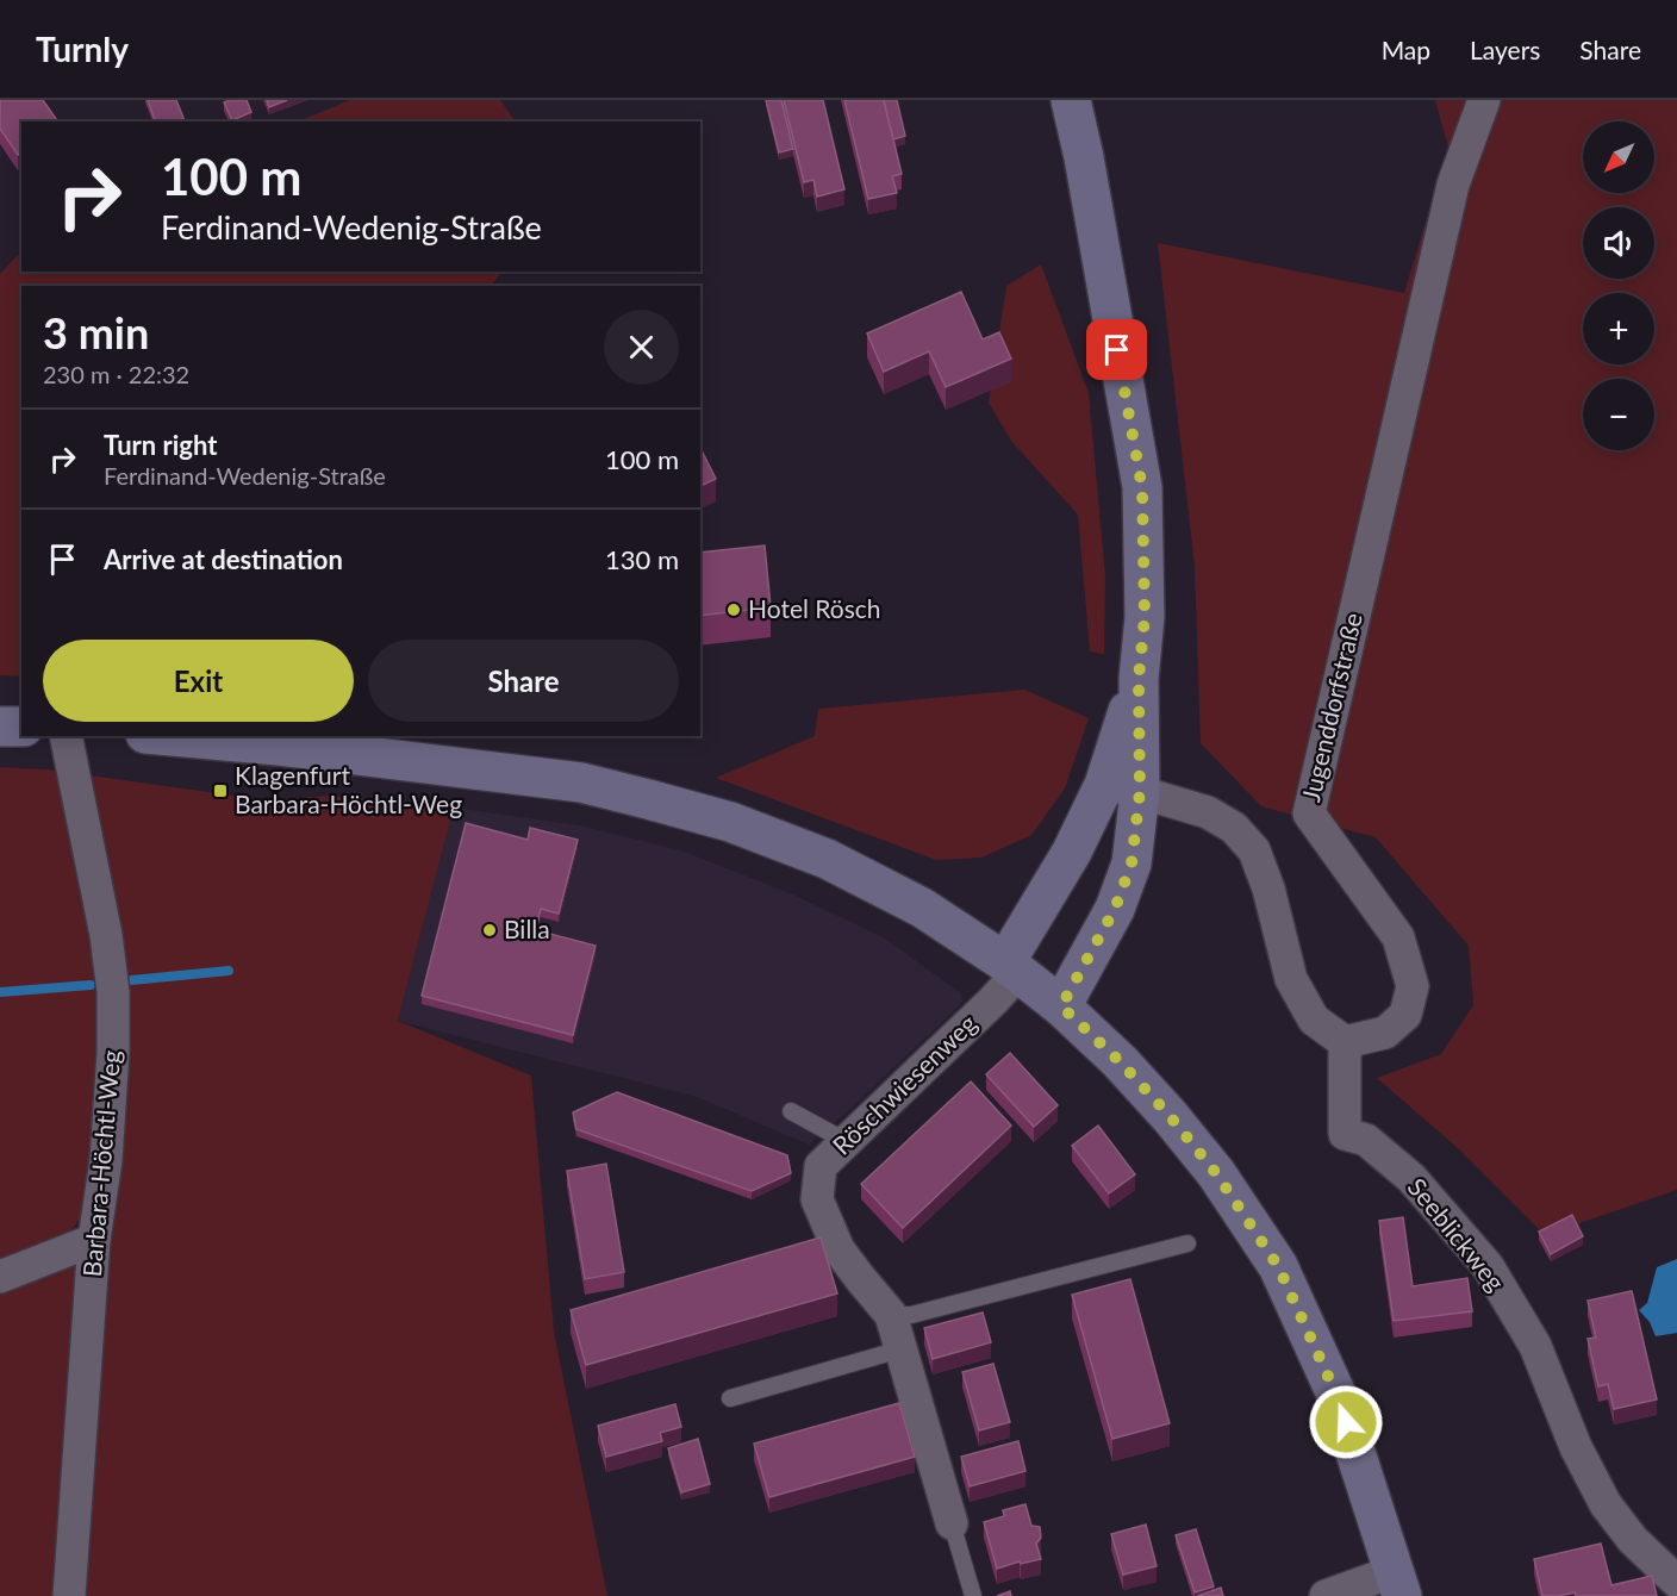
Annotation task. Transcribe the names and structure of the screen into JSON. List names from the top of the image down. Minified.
{"streets":{"street":["Jugenddorfstraße","Röschwiesenweg","Barbara-Höchtl-Weg","Seeblickweg"]},"crossings":[["Jugenddorfstraße","Seeblickweg"]],"places":{"other":["Hotel Rösch","Billa"],"transit":["Klagenfurt Barbara-Höchtl-Weg"]},"north":"bottom left","page":{"header":"Turnly","nav":["Map","Layers","Share"],"map_buttons":["+","−"],"turn":["100 m","Ferdinand-Wedenig-Straße"],"heading":["3 min","230 m · 22:32"],"list":[{"name":"Turn right","note":"Ferdinand-Wedenig-Straße","value":"100 m"},{"name":"Arrive at destination","value":"130 m"}],"buttons":["Exit","Share"]}}
